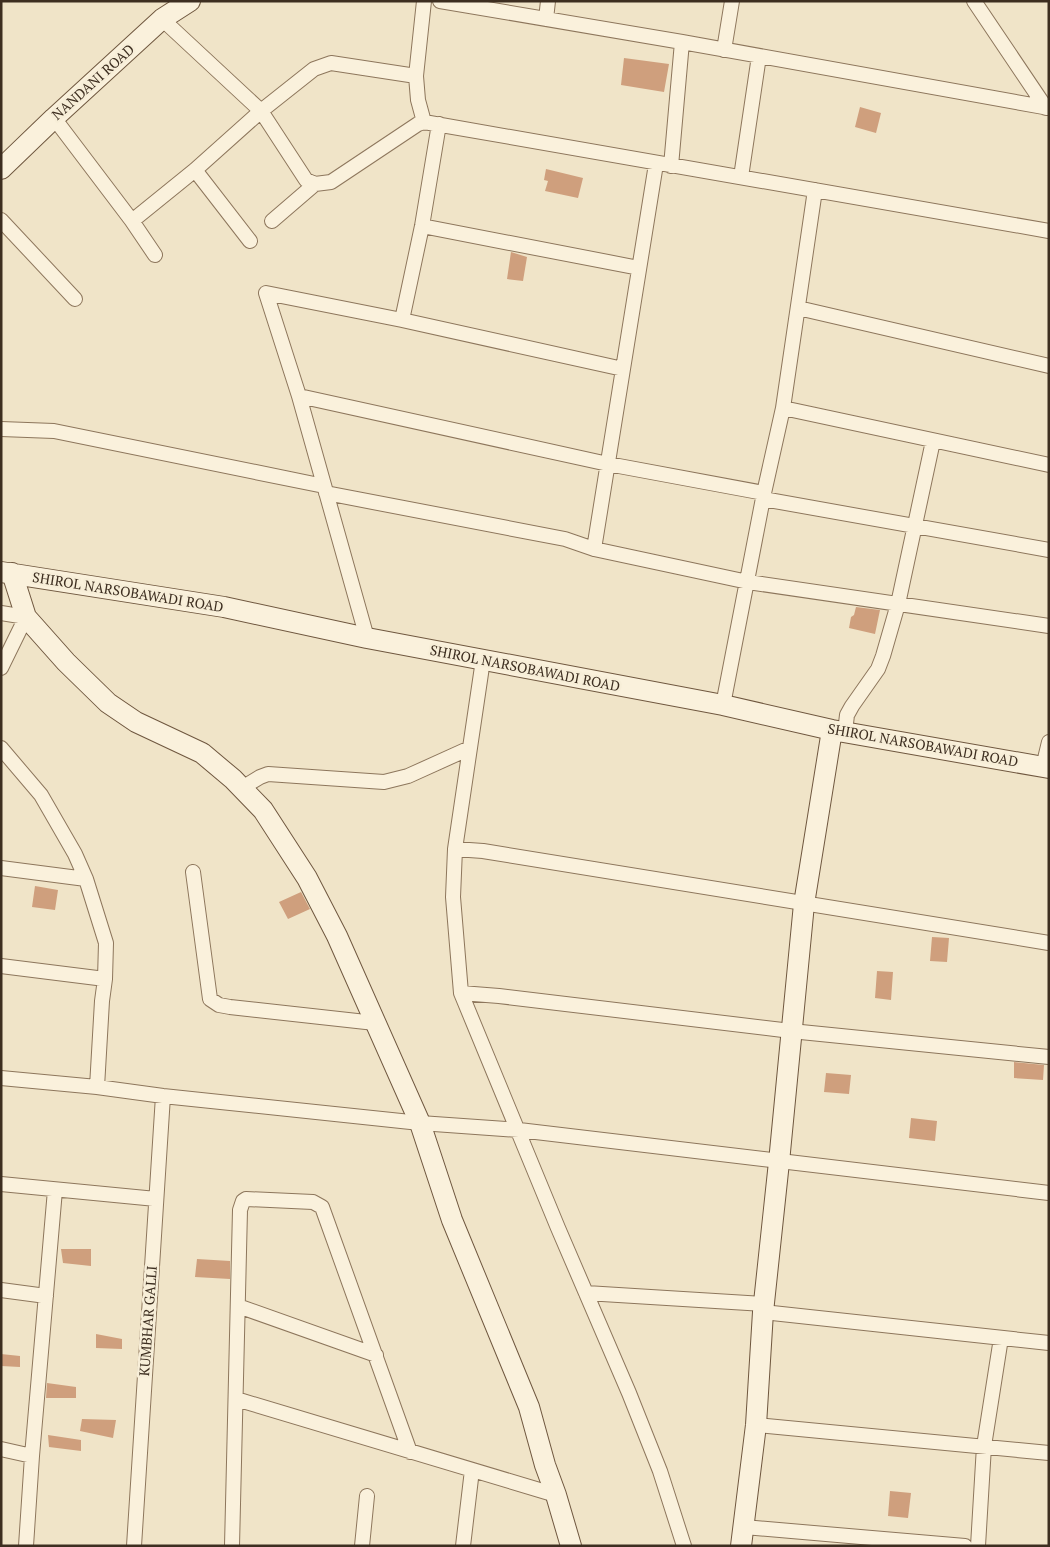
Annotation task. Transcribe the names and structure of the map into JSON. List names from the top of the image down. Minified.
{"streets":{"street":["NANDANI ROAD","SHIROL NARSOBAWADI ROAD","KUMBHAR GALLI"]}}
